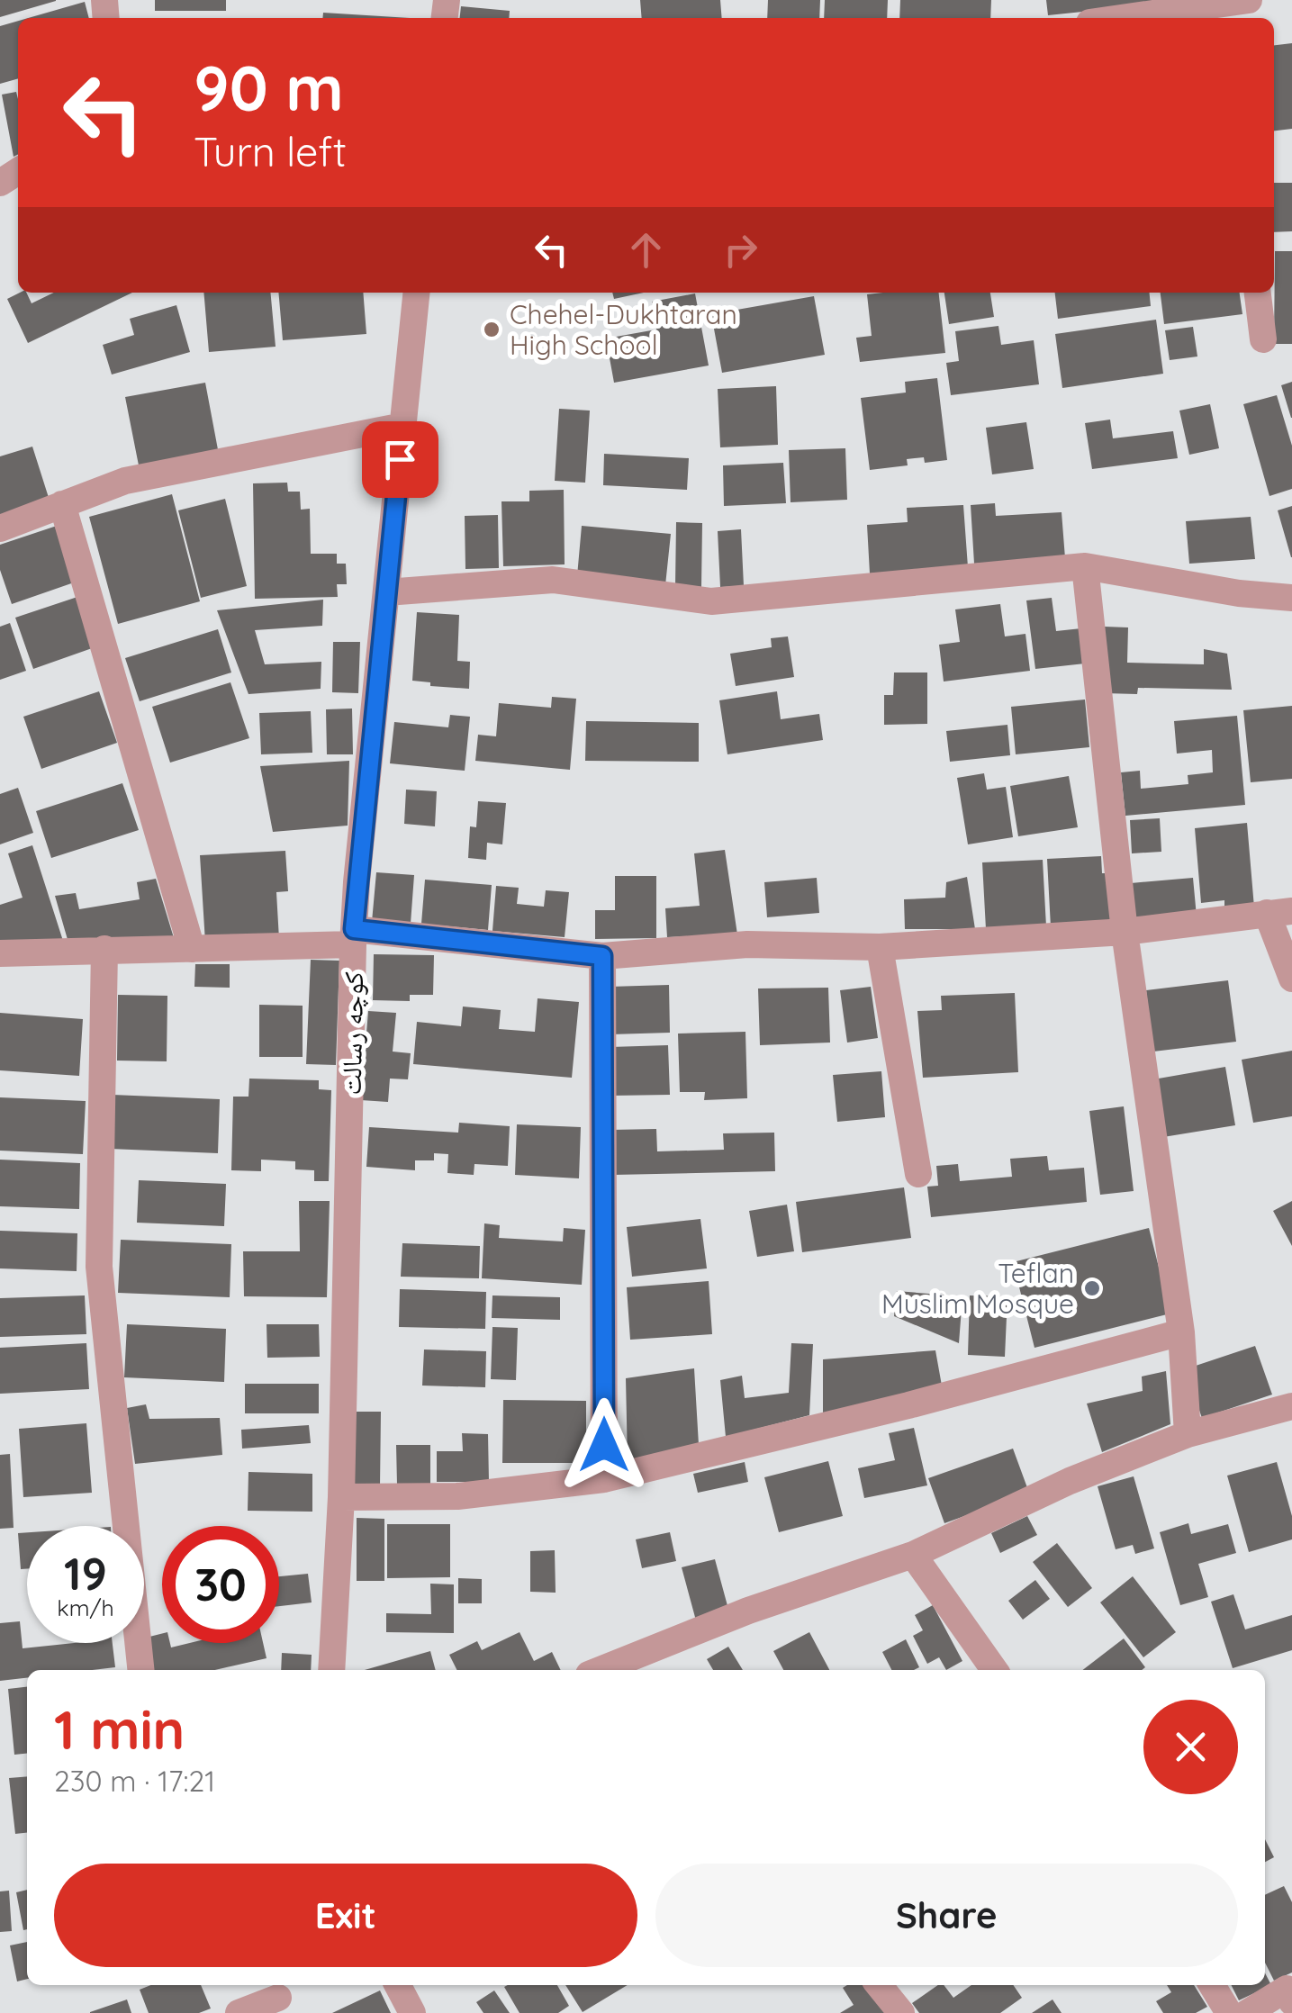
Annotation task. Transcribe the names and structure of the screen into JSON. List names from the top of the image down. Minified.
{"streets":{"street":["کوچه رسالت"]},"places":["Chehel-Dukhtaran High School","Teflan Muslim Mosque"],"page":{"turn":["90 m","Turn left"],"speed":"19 km/h","limit":"30","heading":["1 min","230 m · 17:21"],"buttons":["Exit","Share"]}}
